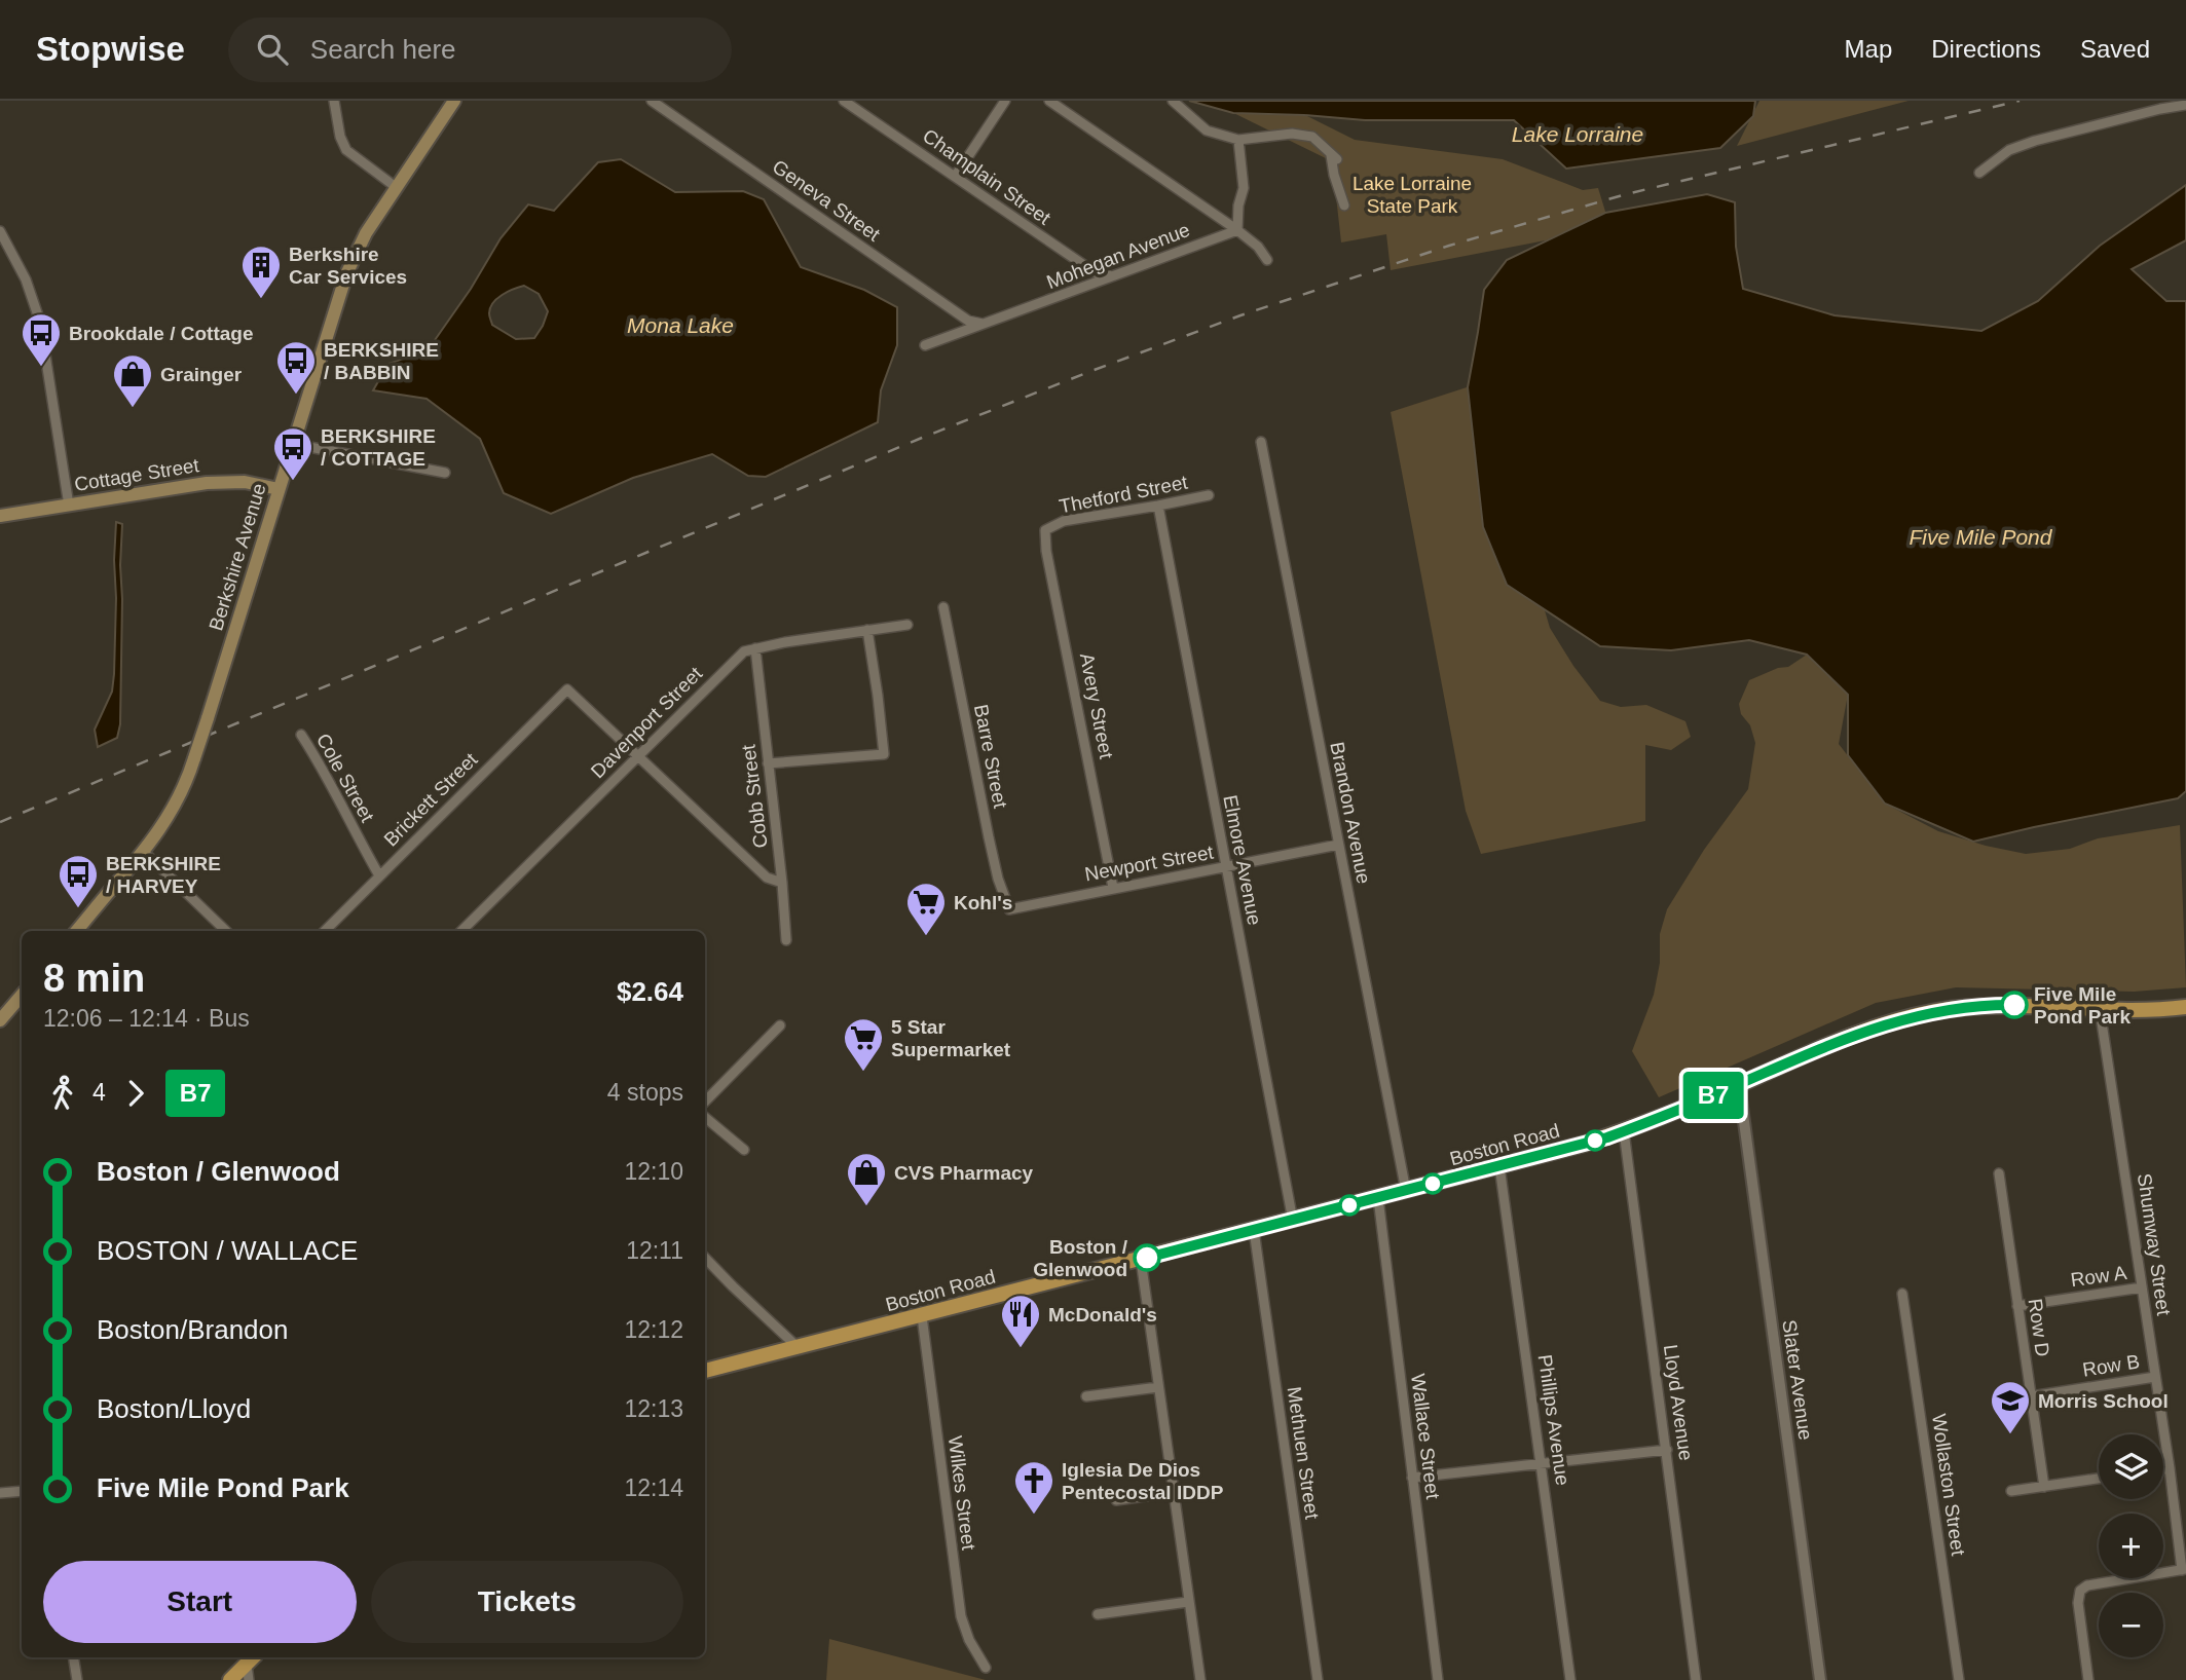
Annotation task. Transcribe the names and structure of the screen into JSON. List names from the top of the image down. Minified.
{"streets":{"main road":["Cottage Street","Berkshire Avenue","Boston Road"],"street":["Champlain Street","Geneva Street","Mohegan Avenue","Thetford Street","Avery Street","Davenport Street","Barre Street","Cole Street","Cobb Street","Brickett Street","Brandon Avenue","Elmore Avenue","Newport Street","Shumway Street","Row A","Row D","Row B","Slater Avenue","Lloyd Avenue","Phillips Avenue","Wallace Street","Methuen Street","Wollaston Street","Wilkes Street"]},"crossings":[["Champlain Street","Mohegan Avenue"],["Geneva Street","Mohegan Avenue"],["Cottage Street","Berkshire Avenue"],["Thetford Street","Avery Street"],["Thetford Street","Elmore Avenue"],["Avery Street","Newport Street"],["Davenport Street","Cobb Street"],["Davenport Street","Brickett Street"],["Barre Street","Newport Street"],["Cole Street","Brickett Street"],["Brandon Avenue","Newport Street"],["Brandon Avenue","Boston Road"],["Elmore Avenue","Newport Street"],["Elmore Avenue","Boston Road"],["Boston Road","Shumway Street"],["Boston Road","Slater Avenue"],["Boston Road","Lloyd Avenue"],["Boston Road","Phillips Avenue"],["Boston Road","Wallace Street"],["Boston Road","Methuen Street"],["Boston Road","Wilkes Street"],["Shumway Street","Row A"],["Shumway Street","Row B"],["Row A","Row D"],["Row D","Row B"]],"water":["Lake Lorraine","Mona Lake","Five Mile Pond"],"parks":["Lake Lorraine State Park"],"places":{"building":["Berkshire Car Services"],"bus stop":["Brookdale / Cottage","BERKSHIRE / BABBIN","BERKSHIRE / COTTAGE","BERKSHIRE / HARVEY"],"shop":["Grainger","CVS Pharmacy"],"supermarket":["Kohl's","5 Star Supermarket"],"other":["Five Mile Pond Park","Boston / Glenwood"],"restaurant":["McDonald's"],"school or university":["Morris School"],"church":["Iglesia De Dios Pentecostal IDDP"]},"lines":["bus line B7"],"page":{"header":"Stopwise","search":"Search here","nav":["Map","Directions","Saved"],"on_map":"B7","heading":["8 min","12:06 – 12:14 · Bus","$2.64"],"legs":["4","B7","4 stops"],"list":[{"name":"Boston / Glenwood","value":"12:10"},{"name":"BOSTON / WALLACE","value":"12:11"},{"name":"Boston/Brandon","value":"12:12"},{"name":"Boston/Lloyd","value":"12:13"},{"name":"Five Mile Pond Park","value":"12:14"}],"map_buttons":["+","−"],"buttons":["Start","Tickets"]}}
